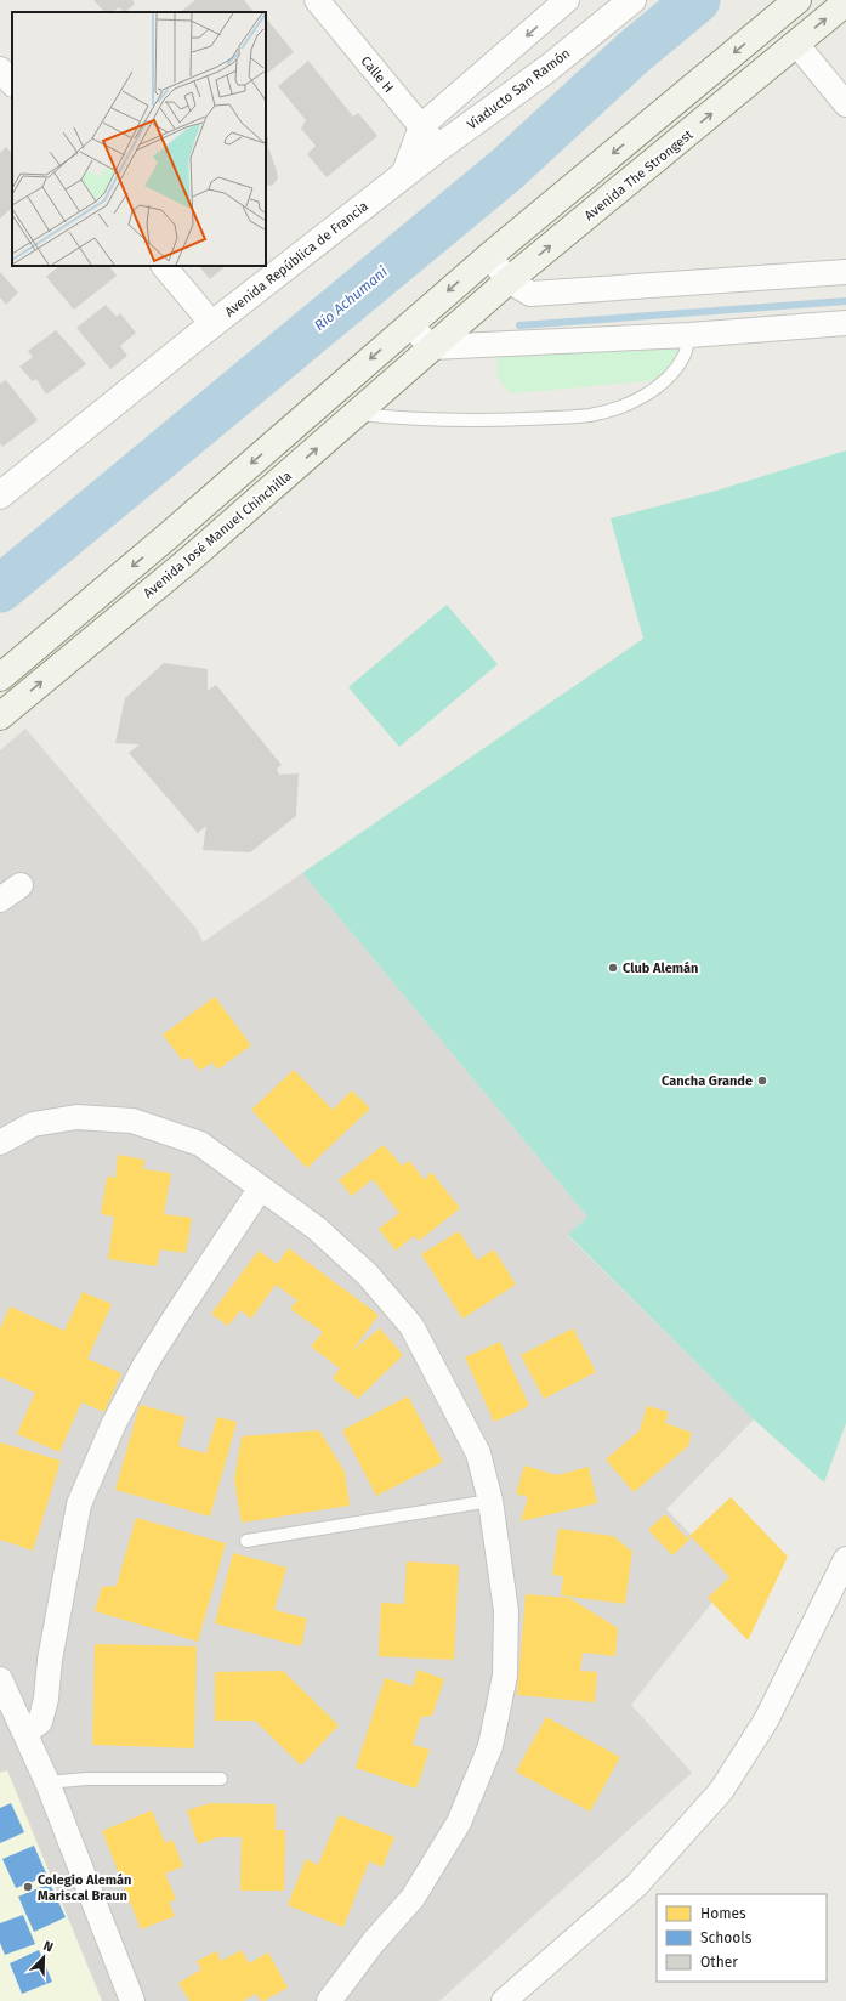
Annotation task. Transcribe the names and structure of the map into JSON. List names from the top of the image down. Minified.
{"streets":{"main road":["Avenida The Strongest","Avenida José Manuel Chinchilla"],"street":["Calle H","Viaducto San Ramón","Avenida República de Francia"]},"crossings":[["Calle H","Viaducto San Ramón"],["Viaducto San Ramón","Avenida República de Francia"],["Avenida The Strongest","Avenida José Manuel Chinchilla"]],"water":["Río Achumani"],"places":["Club Alemán","Cancha Grande","Colegio Alemán Mariscal Braun"],"legend":["Homes","Schools","Other"],"north":"top right"}
